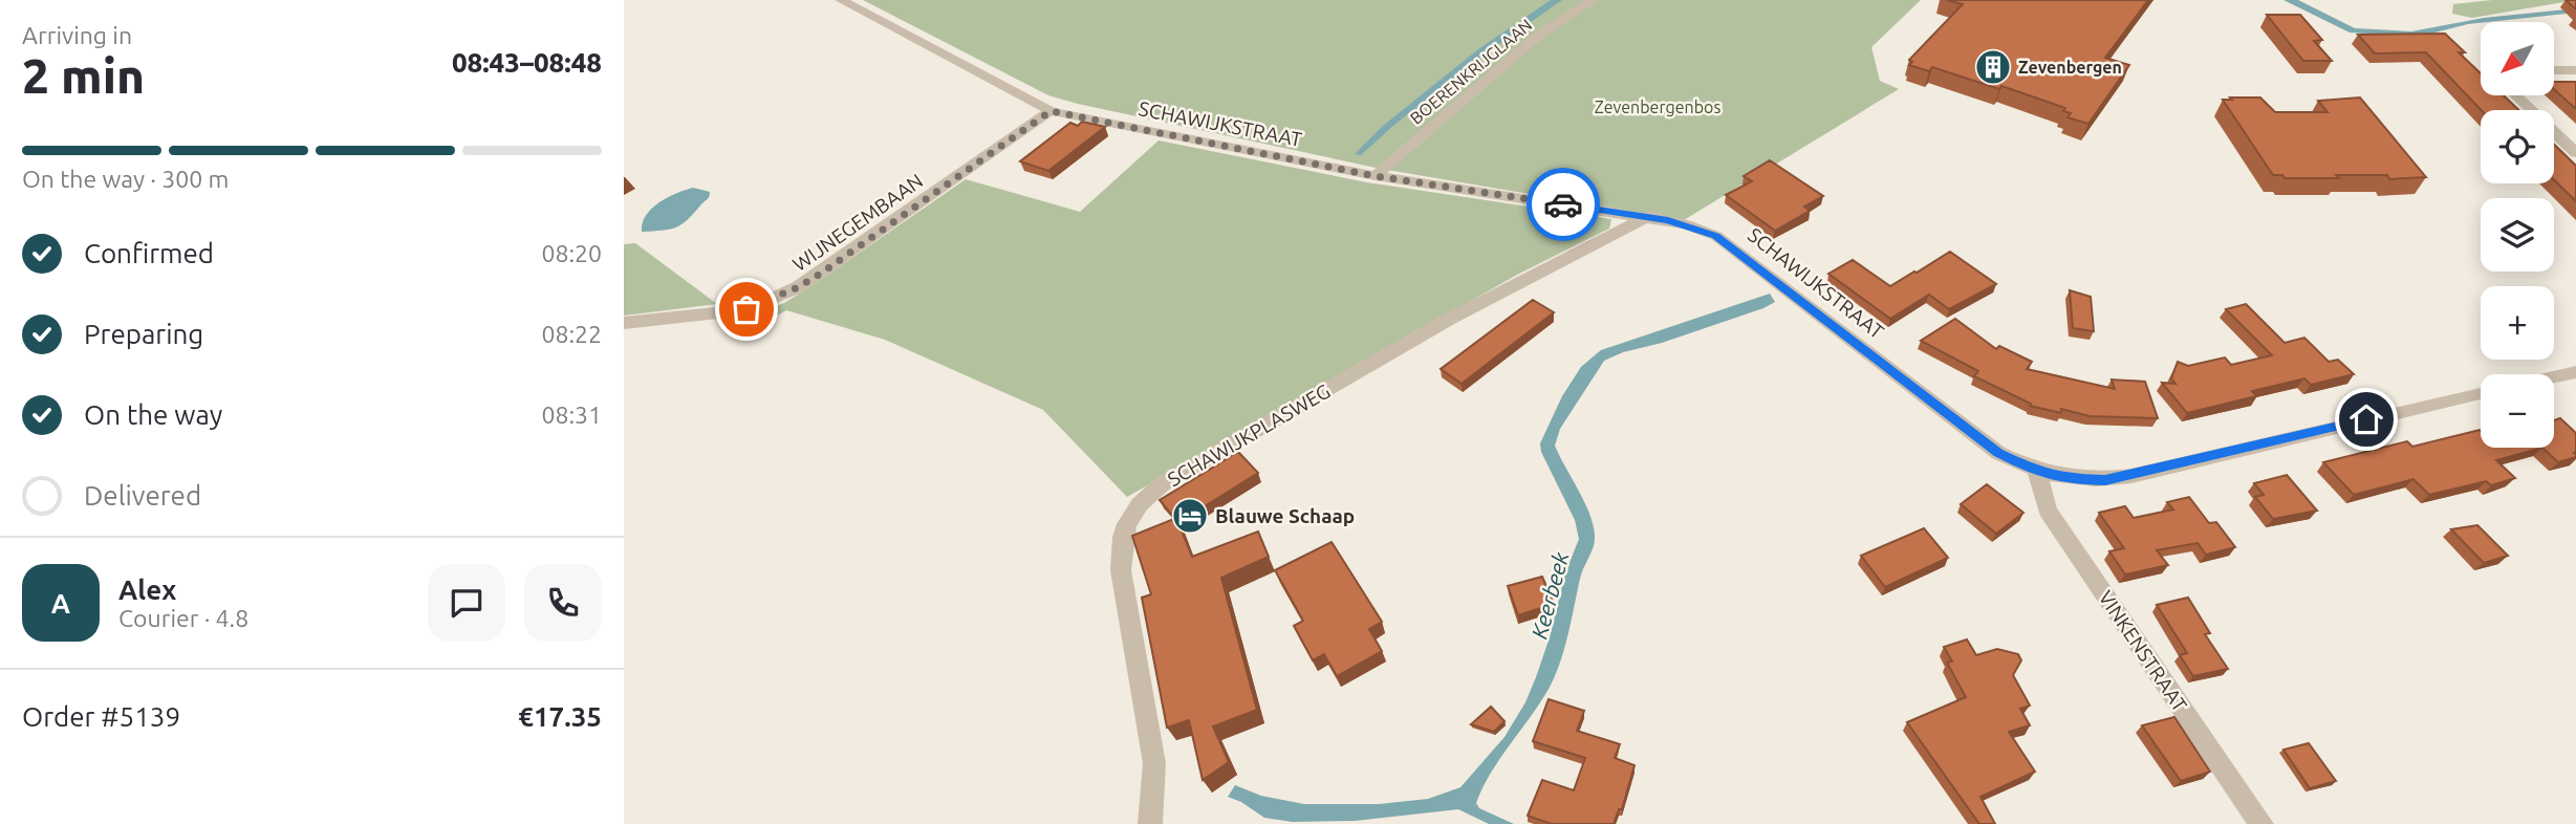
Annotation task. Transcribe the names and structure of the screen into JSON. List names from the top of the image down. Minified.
{"streets":{"street":["BOERENKRIJGLAAN","SCHAWIJKSTRAAT","WIJNEGEMBAAN","SCHAWIJKPLASWEG","VINKENSTRAAT"]},"crossings":[["BOERENKRIJGLAAN","SCHAWIJKSTRAAT"],["SCHAWIJKSTRAAT","WIJNEGEMBAAN"],["SCHAWIJKSTRAAT","SCHAWIJKPLASWEG"],["SCHAWIJKSTRAAT","VINKENSTRAAT"]],"water":["Keerbeek"],"parks":["Zevenbergenbos"],"places":{"building":["Zevenbergen"],"hotel":["Blauwe Schaap"]},"north":"bottom left","page":{"heading":["2 min","Arriving in","08:43–08:48"],"panel":["Alex","Courier · 4.8","Order #5139","€17.35"],"map_buttons":["+","−"],"bar":"On the way · 300 m","list":[["Confirmed","08:20"],["Preparing","08:22"],["On the way","08:31"],"Delivered"],"round":"A"}}
